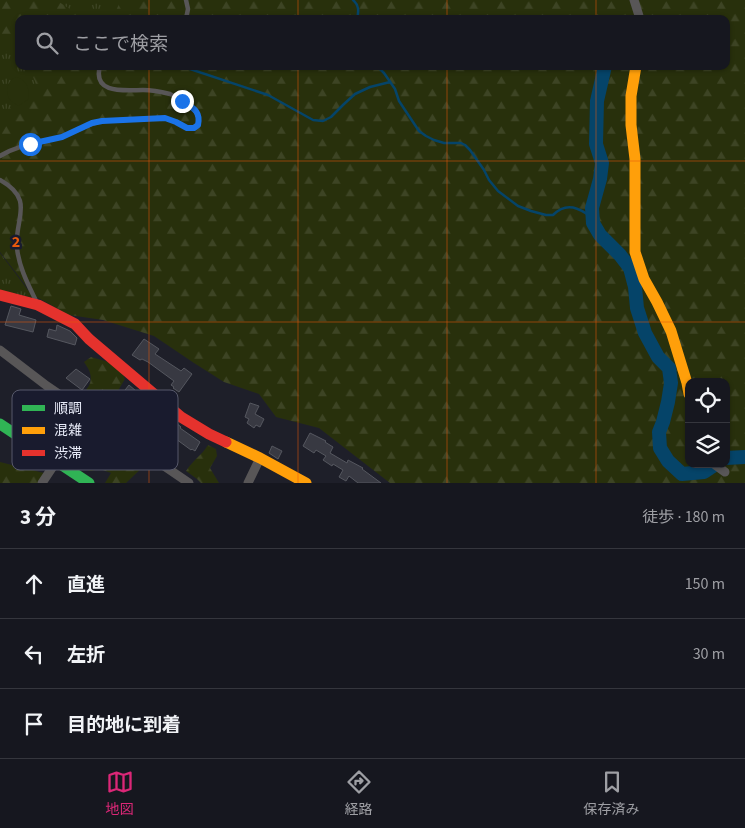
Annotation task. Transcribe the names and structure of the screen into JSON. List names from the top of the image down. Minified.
{"legend":["順調","混雑","渋滞"],"page":{"search":"ここで検索","heading":["3 分","徒歩 · 180 m"],"list":[["直進","150 m"],["左折","30 m"],"目的地に到着"],"nav":["地図","経路","保存済み"]},"grid":{"rows":["2"]}}
